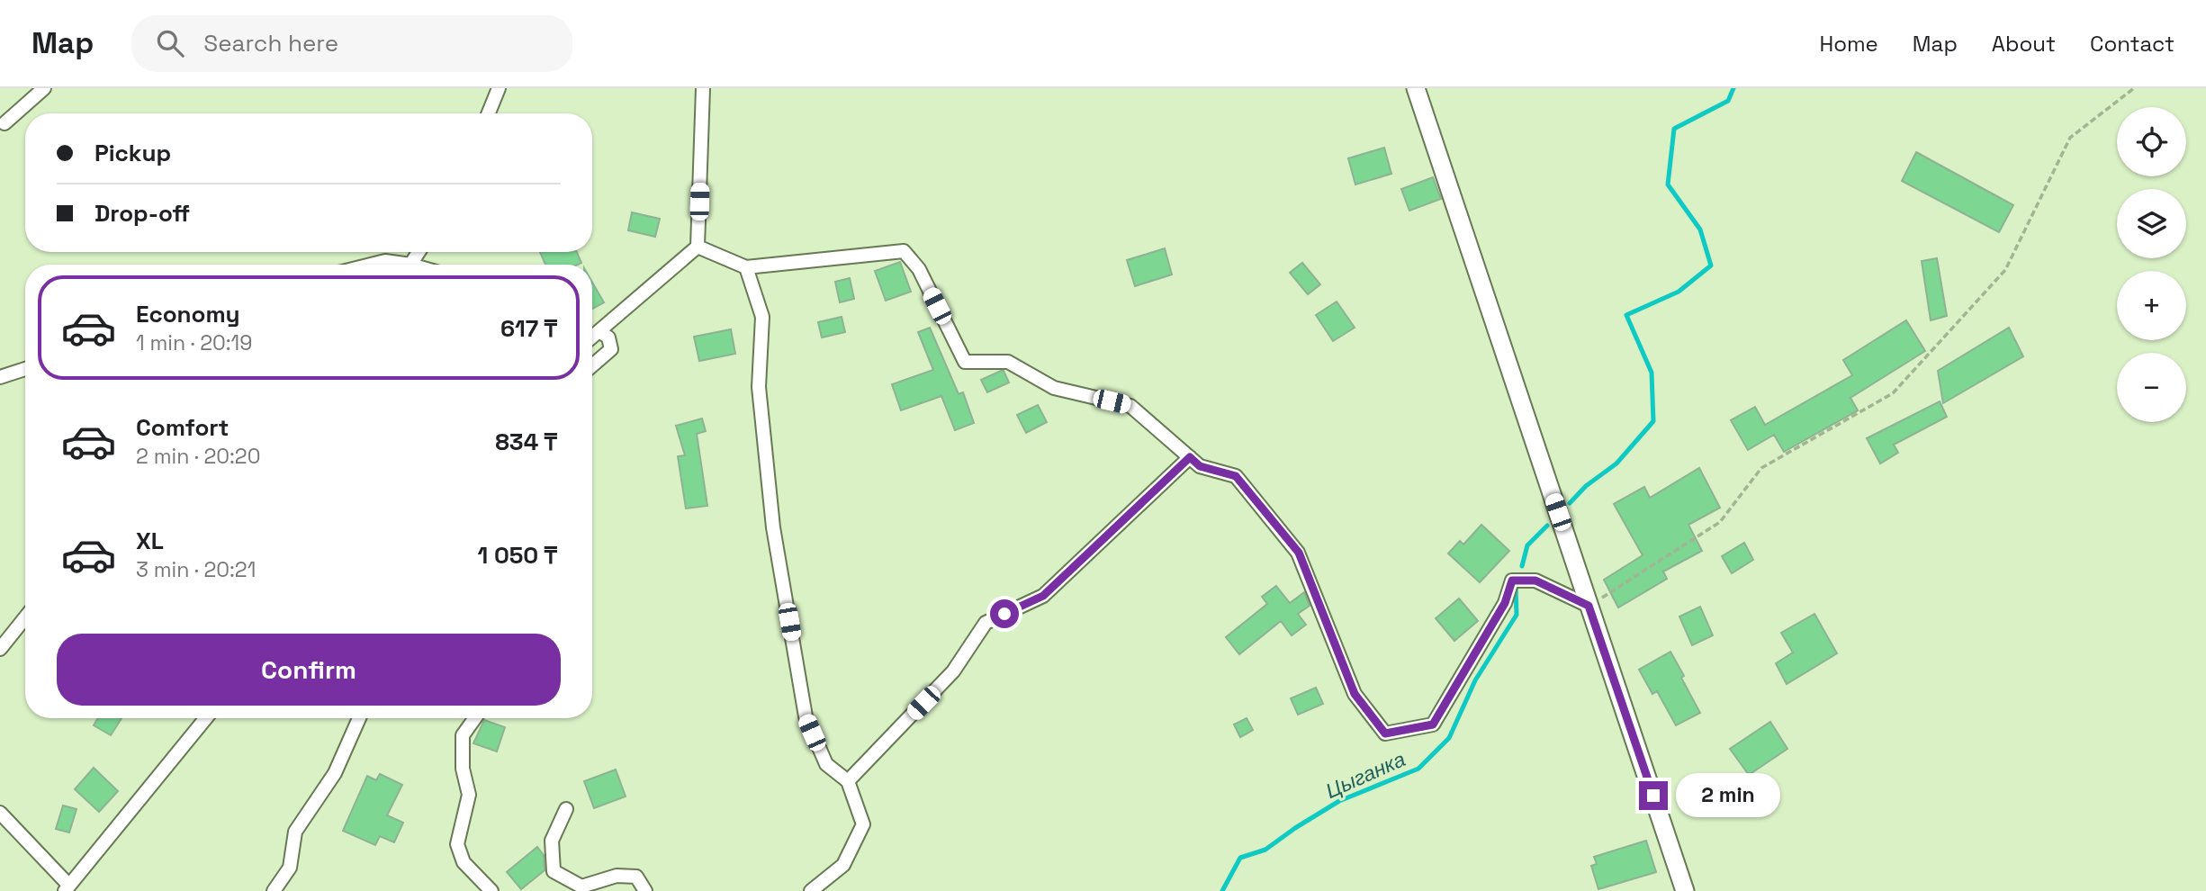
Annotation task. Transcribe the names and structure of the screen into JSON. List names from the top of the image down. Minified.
{"water":["Цыганка"],"page":{"header":"Map","search":"Search here","nav":["Home","Map","About","Contact"],"map_buttons":["+","−"],"banner":["Pickup","Drop-off"],"list":[{"name":"Economy","note":"1 min · 20:19","value":"617 ₸"},{"name":"Comfort","note":"2 min · 20:20","value":"834 ₸"},{"name":"XL","note":"3 min · 20:21","value":"1 050 ₸"}],"buttons":"Confirm","bubble":"2 min"}}
